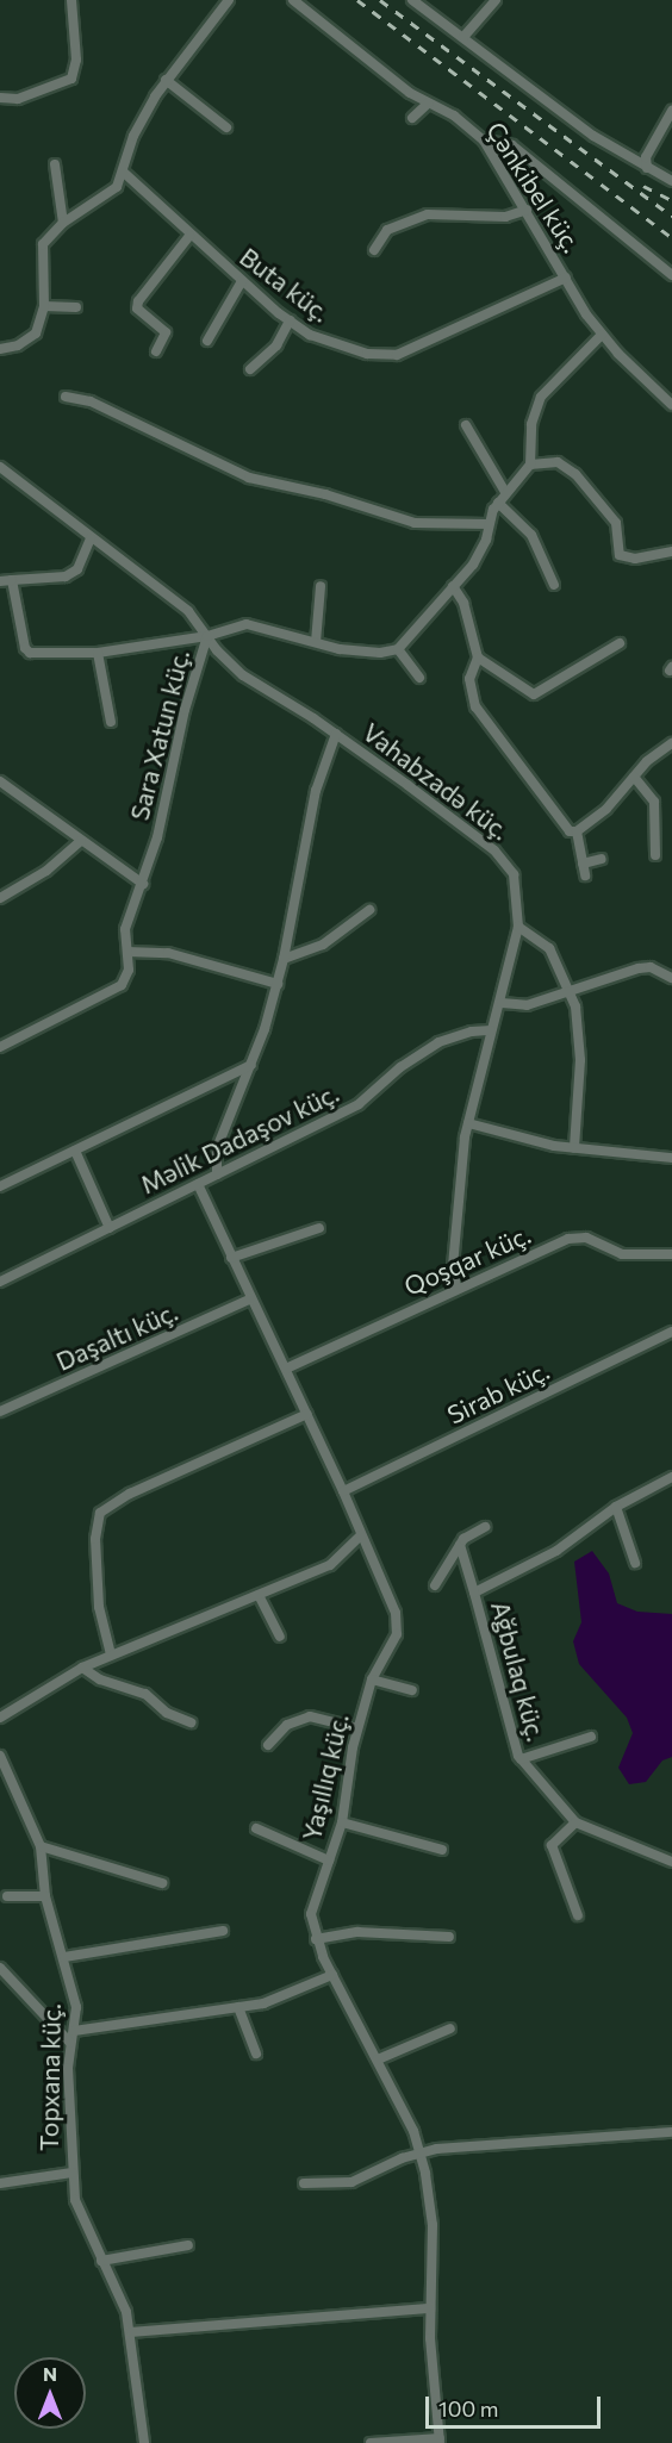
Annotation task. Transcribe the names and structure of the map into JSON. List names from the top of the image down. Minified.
{"streets":{"street":["Çənkibel küç.","Buta küç.","Sara Xatun küç.","Vahabzadə küç.","Məlik Dadaşov küç.","Qoşqar küç.","Daşaltı küç.","Sirab küç.","Ağbulaq küç.","Yaşıllıq küç.","Topxana küç."]},"crossings":[["Çənkibel küç.","Buta küç."],["Sara Xatun küç.","Vahabzadə küç."],["Vahabzadə küç.","Məlik Dadaşov küç."],["Vahabzadə küç.","Qoşqar küç."],["Məlik Dadaşov küç.","Yaşıllıq küç."],["Qoşqar küç.","Yaşıllıq küç."],["Daşaltı küç.","Yaşıllıq küç."],["Sirab küç.","Yaşıllıq küç."]],"scale_bar":"100 m","north":"top"}
